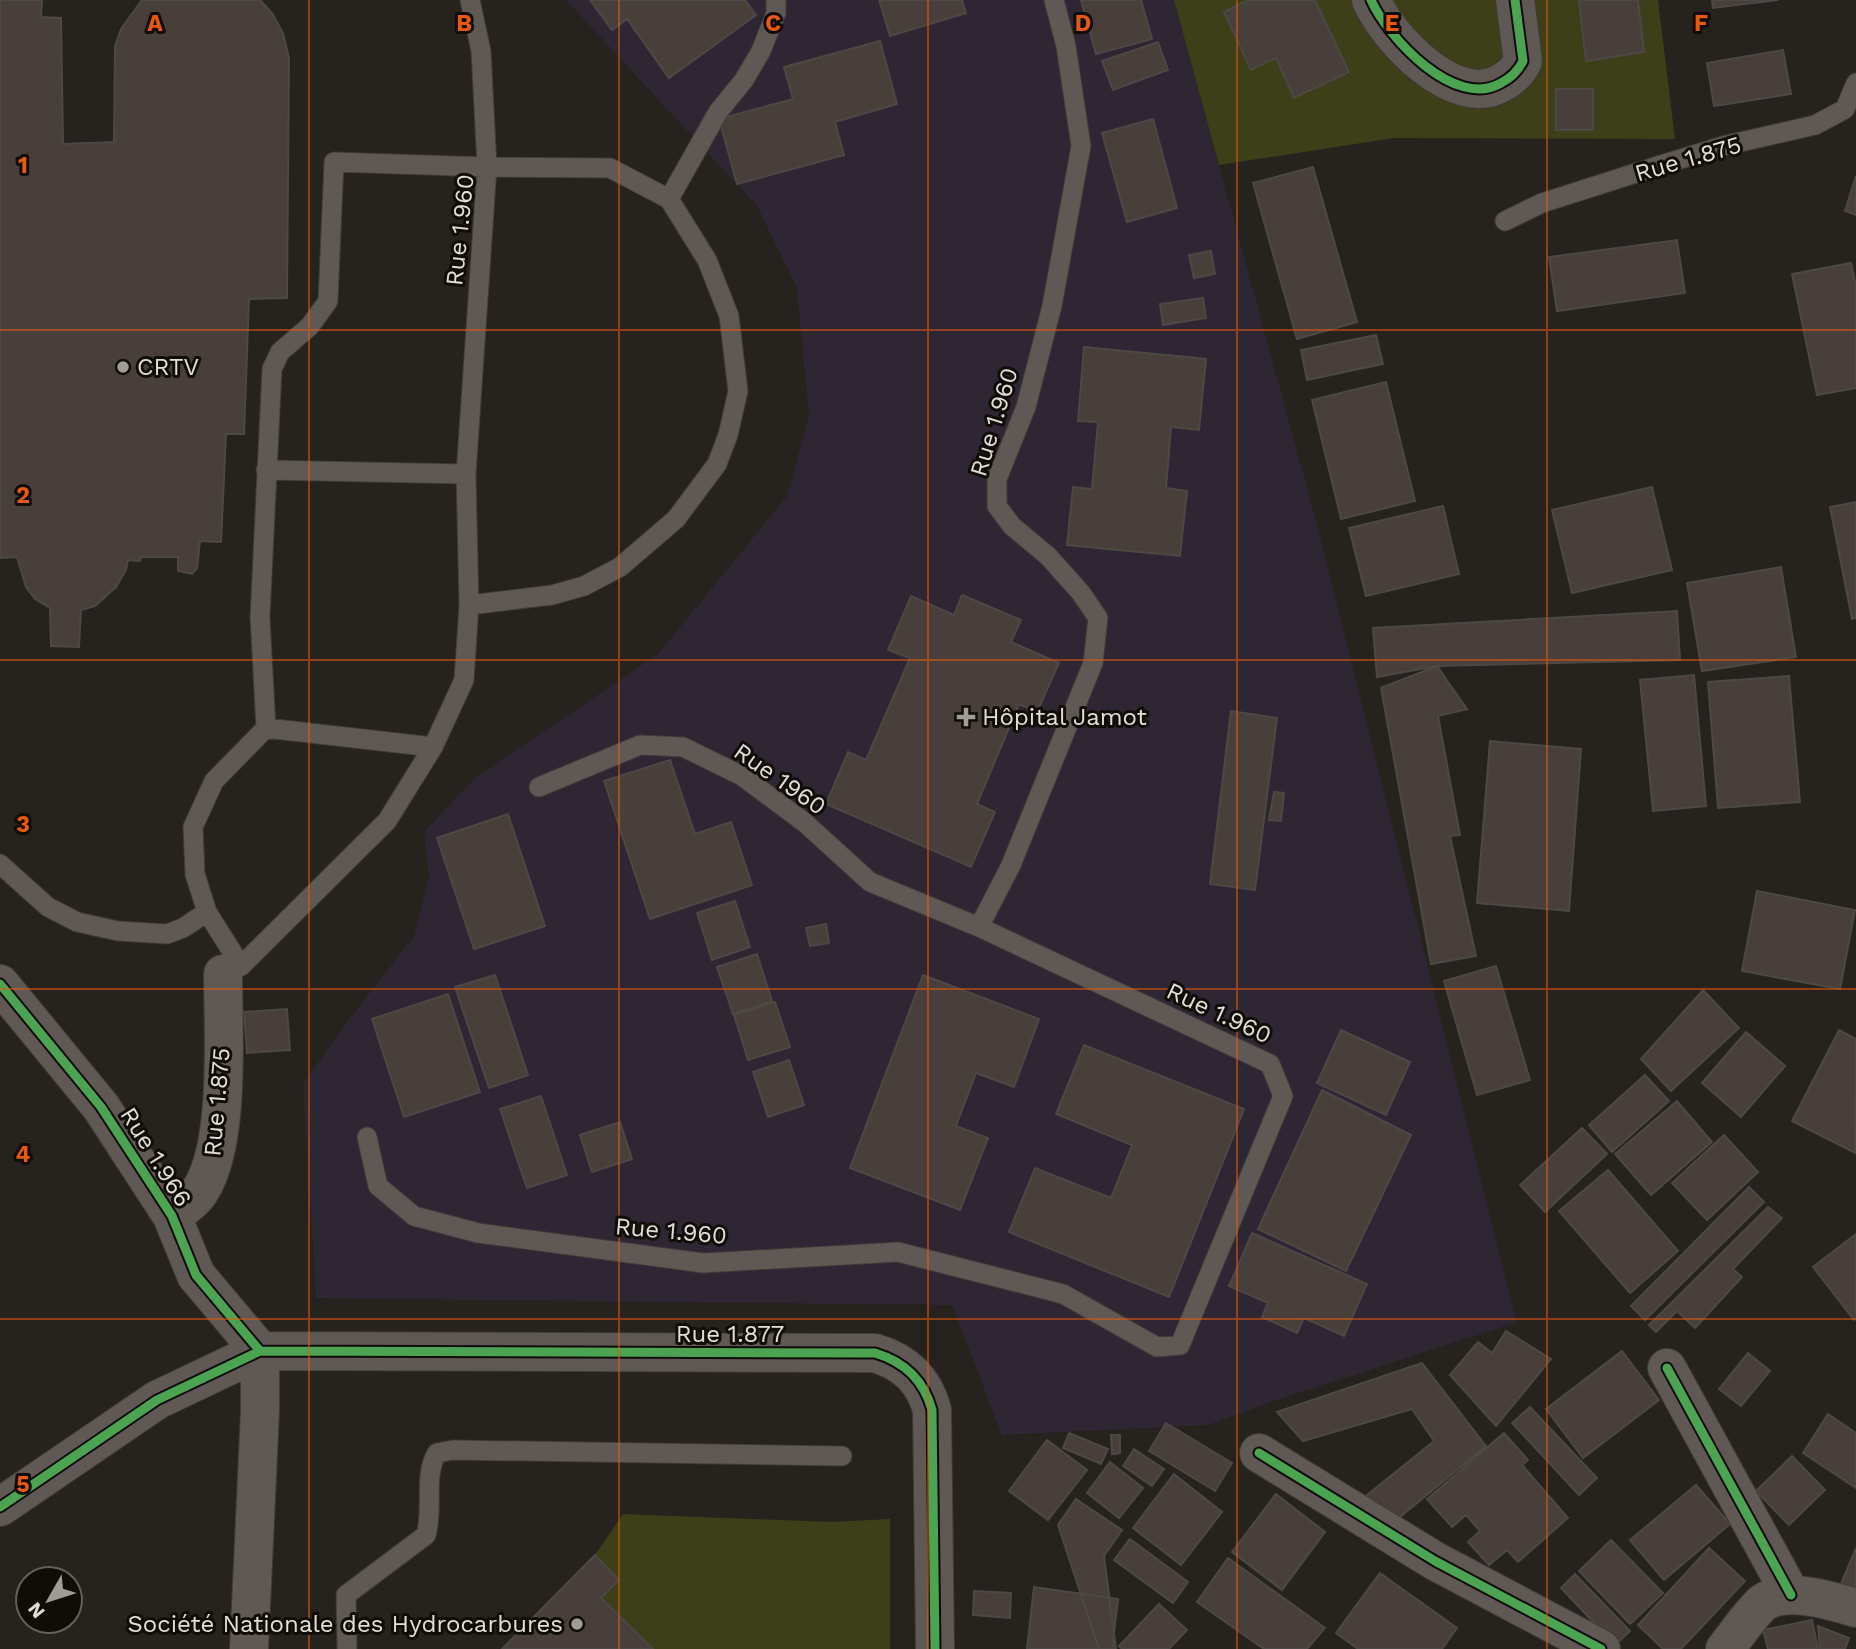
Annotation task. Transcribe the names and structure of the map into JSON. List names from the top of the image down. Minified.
{"streets":{"street":["Rue 1.875","Rue 1.966","Rue 1.877"],"lane":["Rue 1.960","Rue 1960"]},"crossings":[["Rue 1.875","Rue 1.960"],["Rue 1.875","Rue 1.966"],["Rue 1.960","Rue 1960"],["Rue 1.966","Rue 1.877"]],"places":{"other":["CRTV","Société Nationale des Hydrocarbures"],"health":["Hôpital Jamot"]},"north":"bottom left","grid":{"columns":["A","B","C","D","E","F"],"rows":["1","2","3","4","5"]}}
